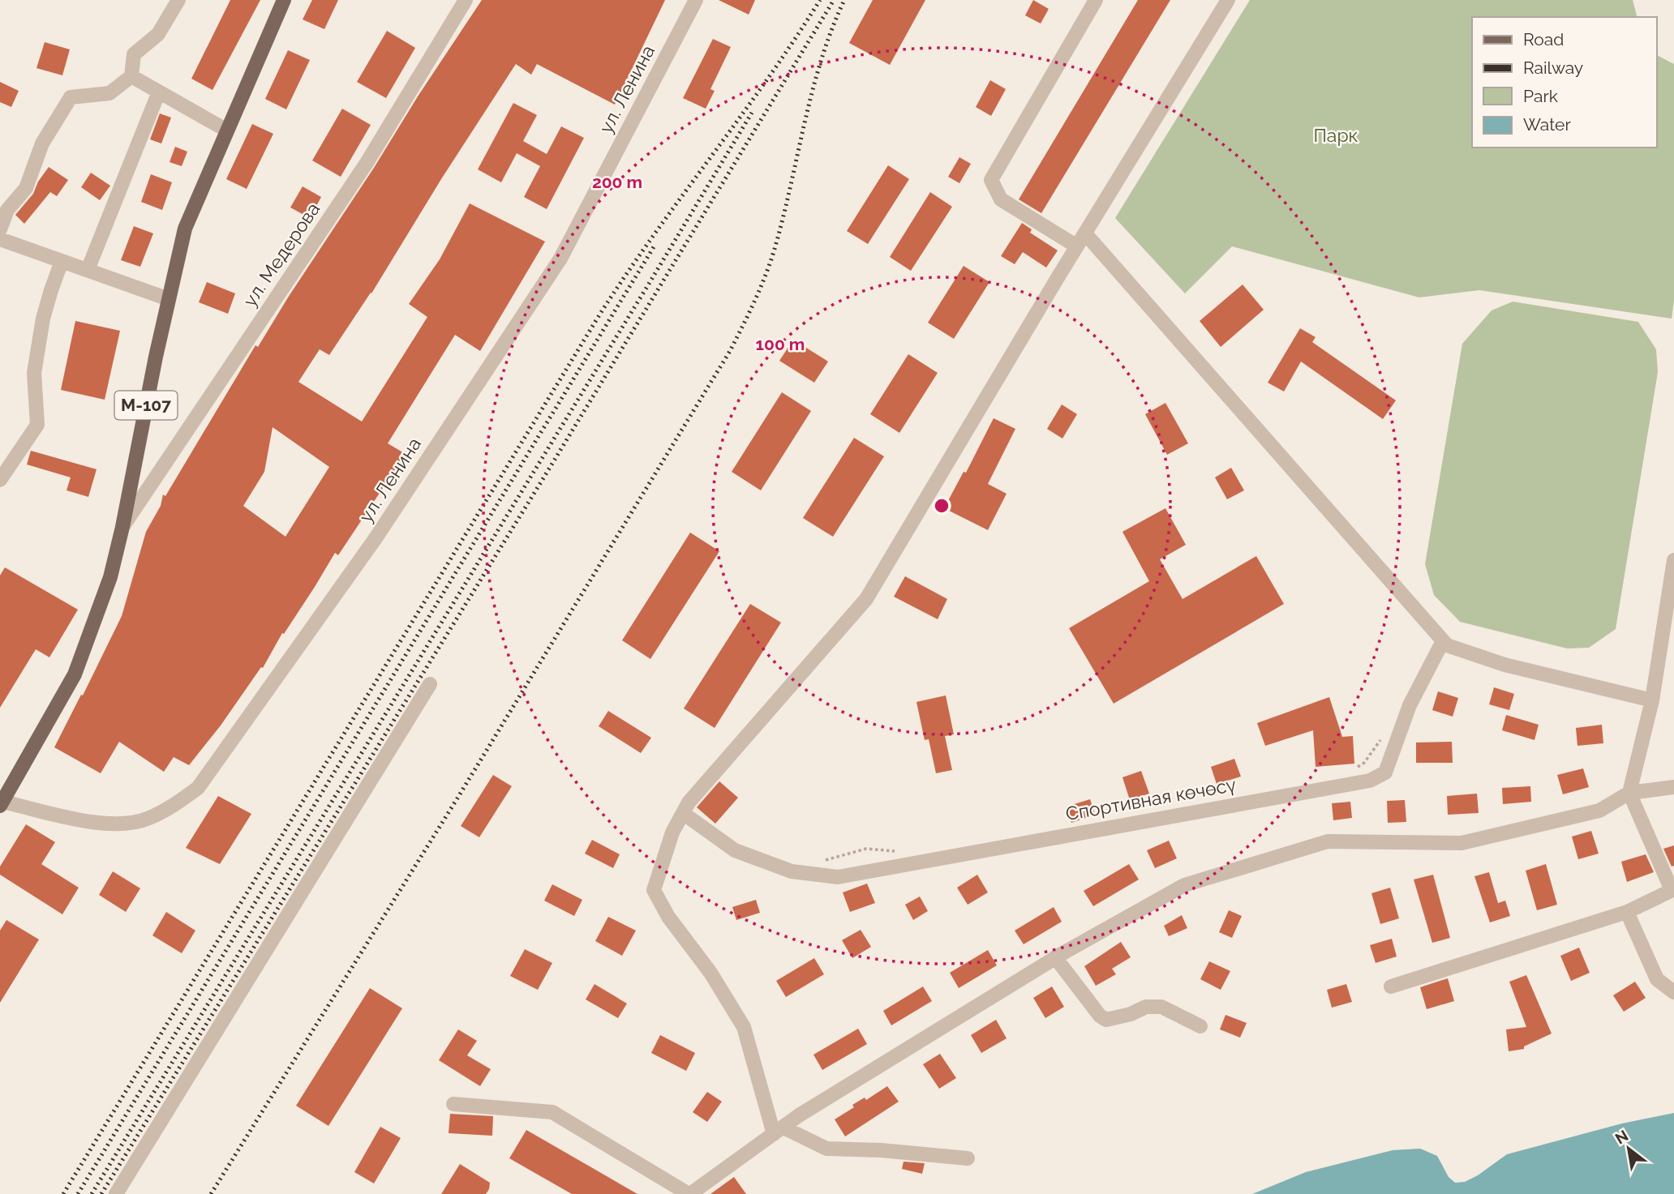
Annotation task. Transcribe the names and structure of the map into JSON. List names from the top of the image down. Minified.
{"streets":{"main road":["М-107"],"street":["ул. Ленина","ул. Медерова","Спортивная көчөсү"]},"crossings":[["ул. Ленина","М-107"],["ул. Медерова","М-107"]],"parks":["Парк"],"legend":["Road","Railway","Park","Water"],"north":"top left","rings":["200 m","100 m"]}
